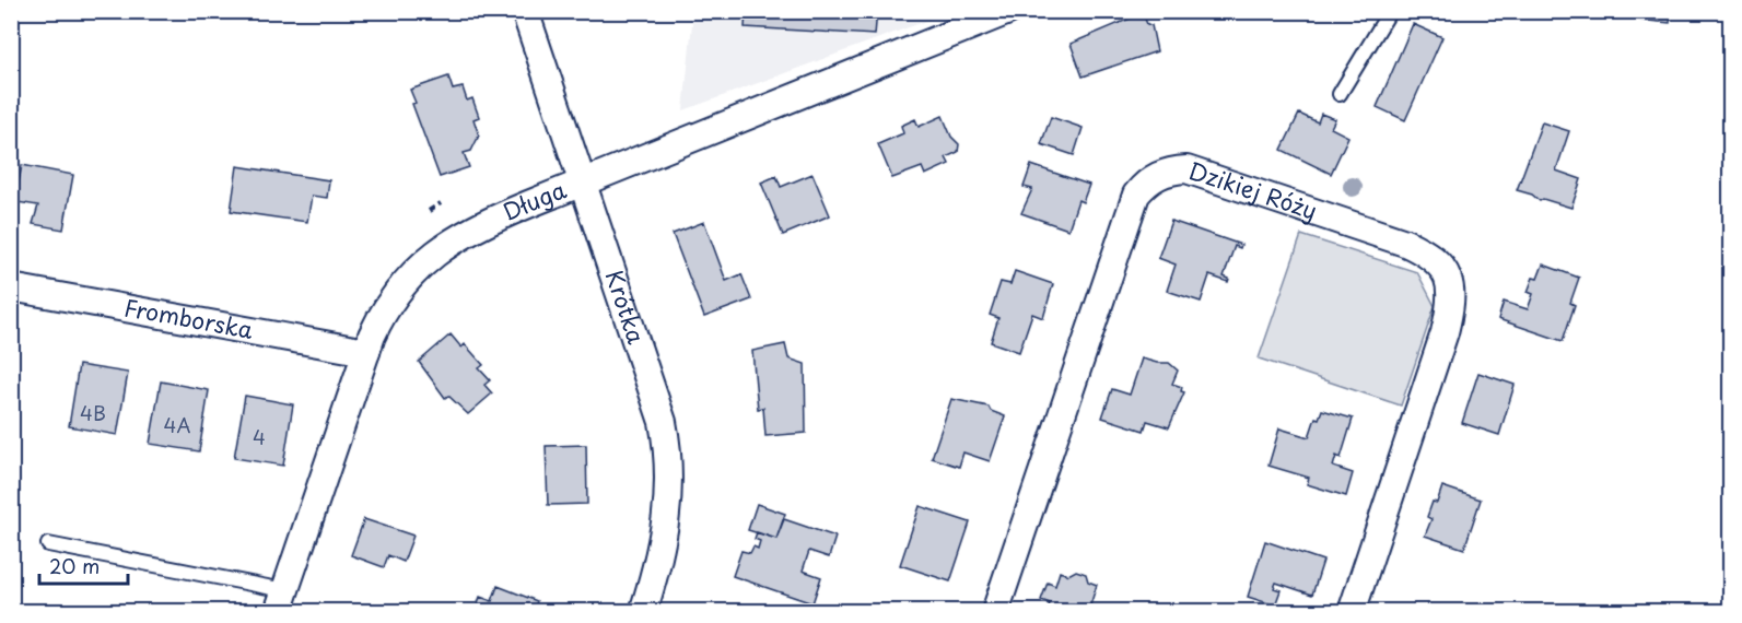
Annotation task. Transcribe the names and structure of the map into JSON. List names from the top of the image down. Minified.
{"streets":{"street":["Dzikiej Róży","Długa","Krótka","Fromborska"]},"crossings":[["Długa","Krótka"],["Długa","Fromborska"]],"house_numbers":["4B","4A","4"],"scale_bar":"20 m"}
